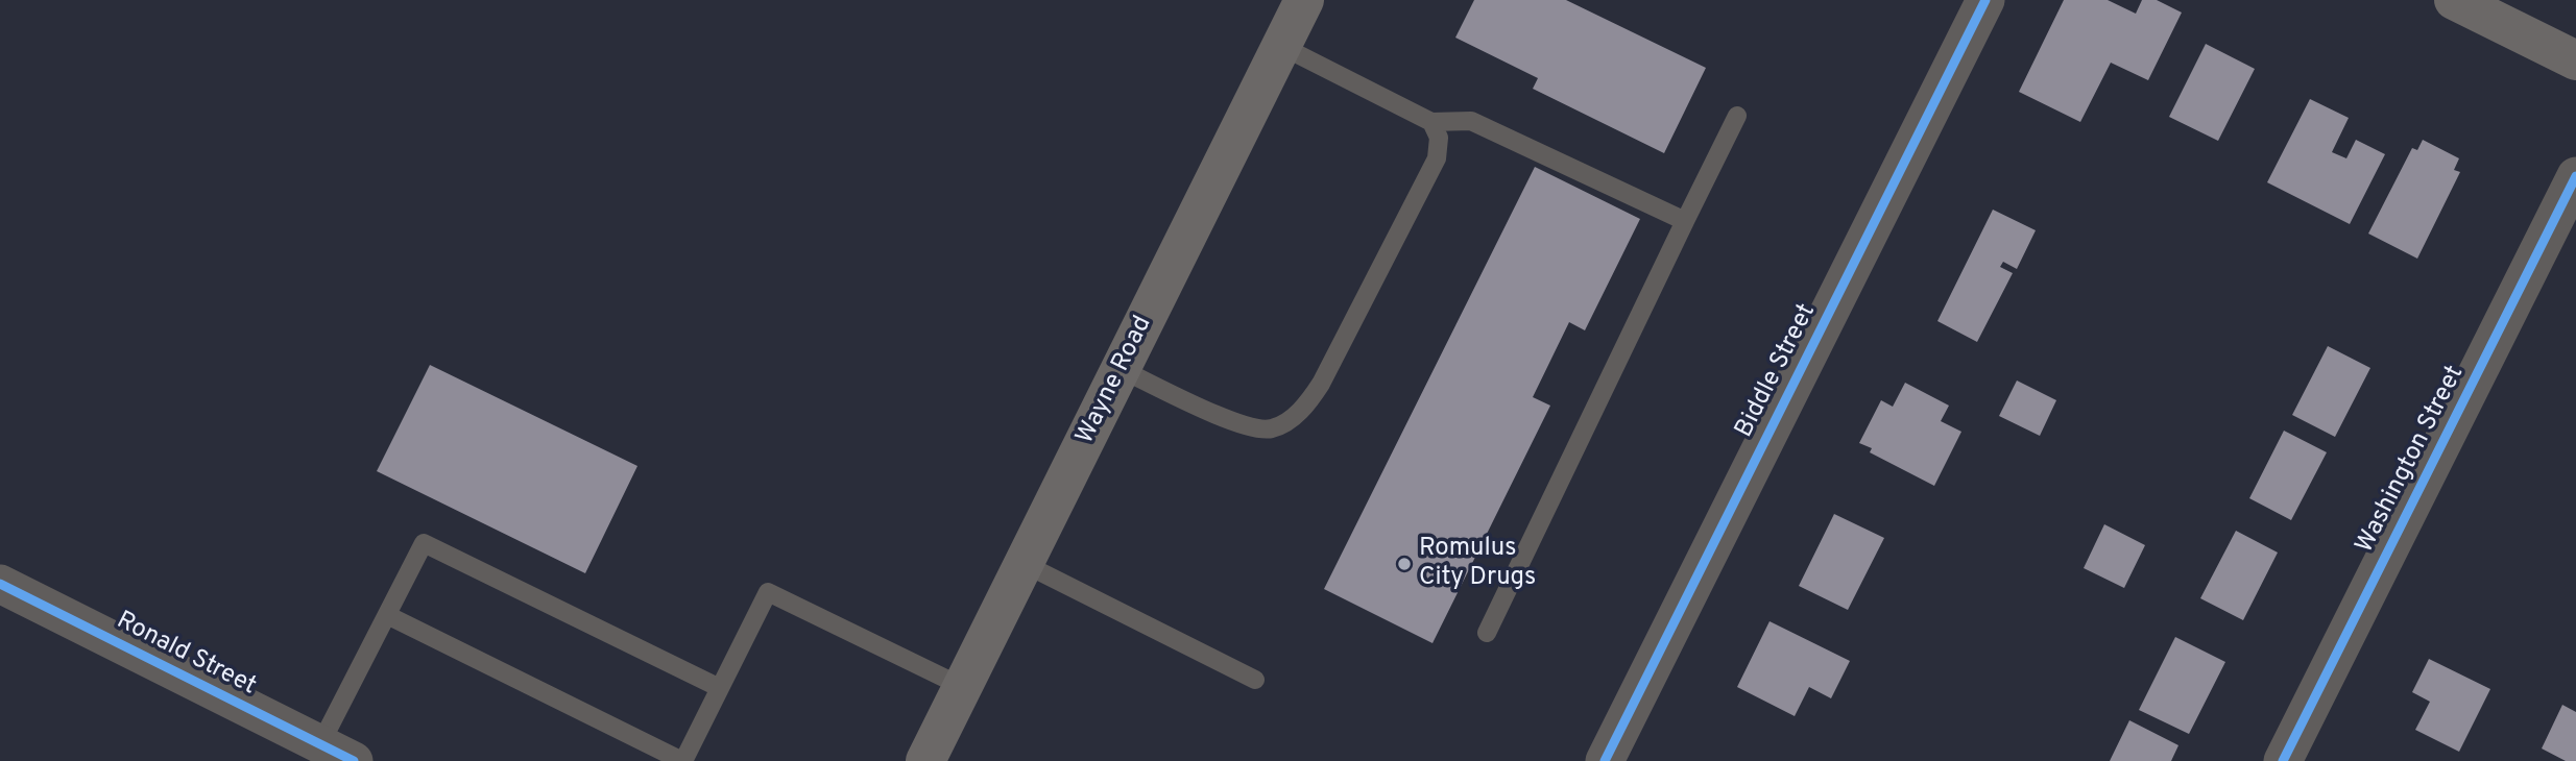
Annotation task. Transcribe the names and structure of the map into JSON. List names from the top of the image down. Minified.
{"streets":{"main road":["Wayne Road"],"street":["Biddle Street","Washington Street","Ronald Street"]},"places":["Romulus City Drugs"]}
